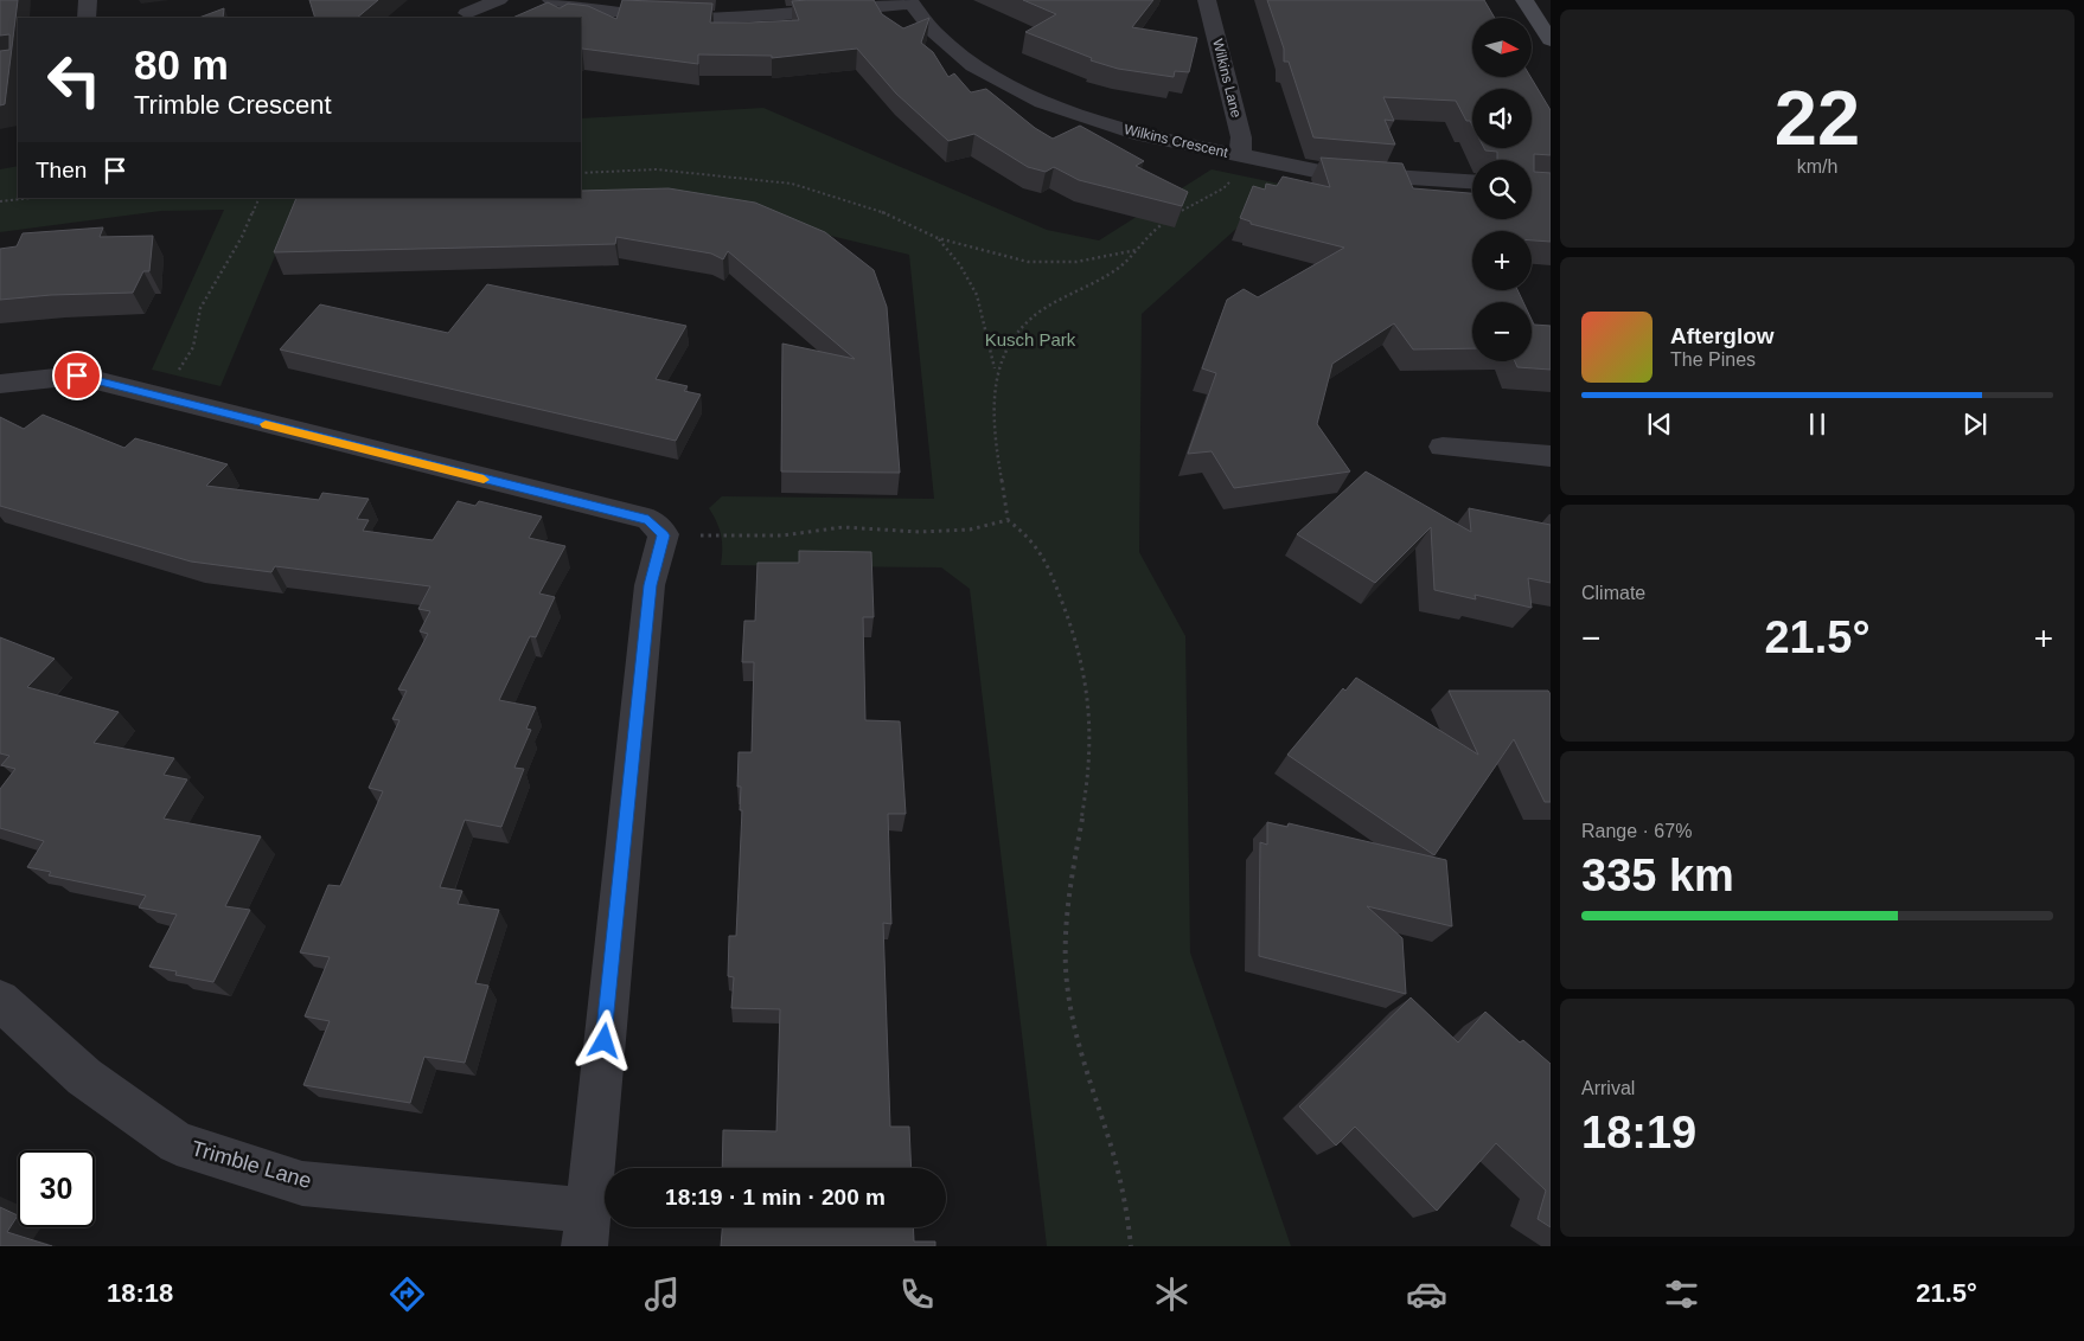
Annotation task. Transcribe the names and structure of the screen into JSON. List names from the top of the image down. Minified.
{"streets":{"street":["Wilkins Lane","Wilkins Crescent","Trimble Lane"]},"crossings":[["Wilkins Lane","Wilkins Crescent"]],"parks":["Kusch Park"],"north":"right","page":{"tile":[["22","km/h"],"Climate",["Range · 67%","335 km"],["Arrival","18:19"]],"map_buttons":["+","−"],"turn":["80 m","Trimble Crescent"],"then":"Then","song":["Afterglow","The Pines"],"heat":["−","21.5°","+"],"limit":"30","trip":"18:19 · 1 min · 200 m","tabs":["18:18","21.5°"]}}
